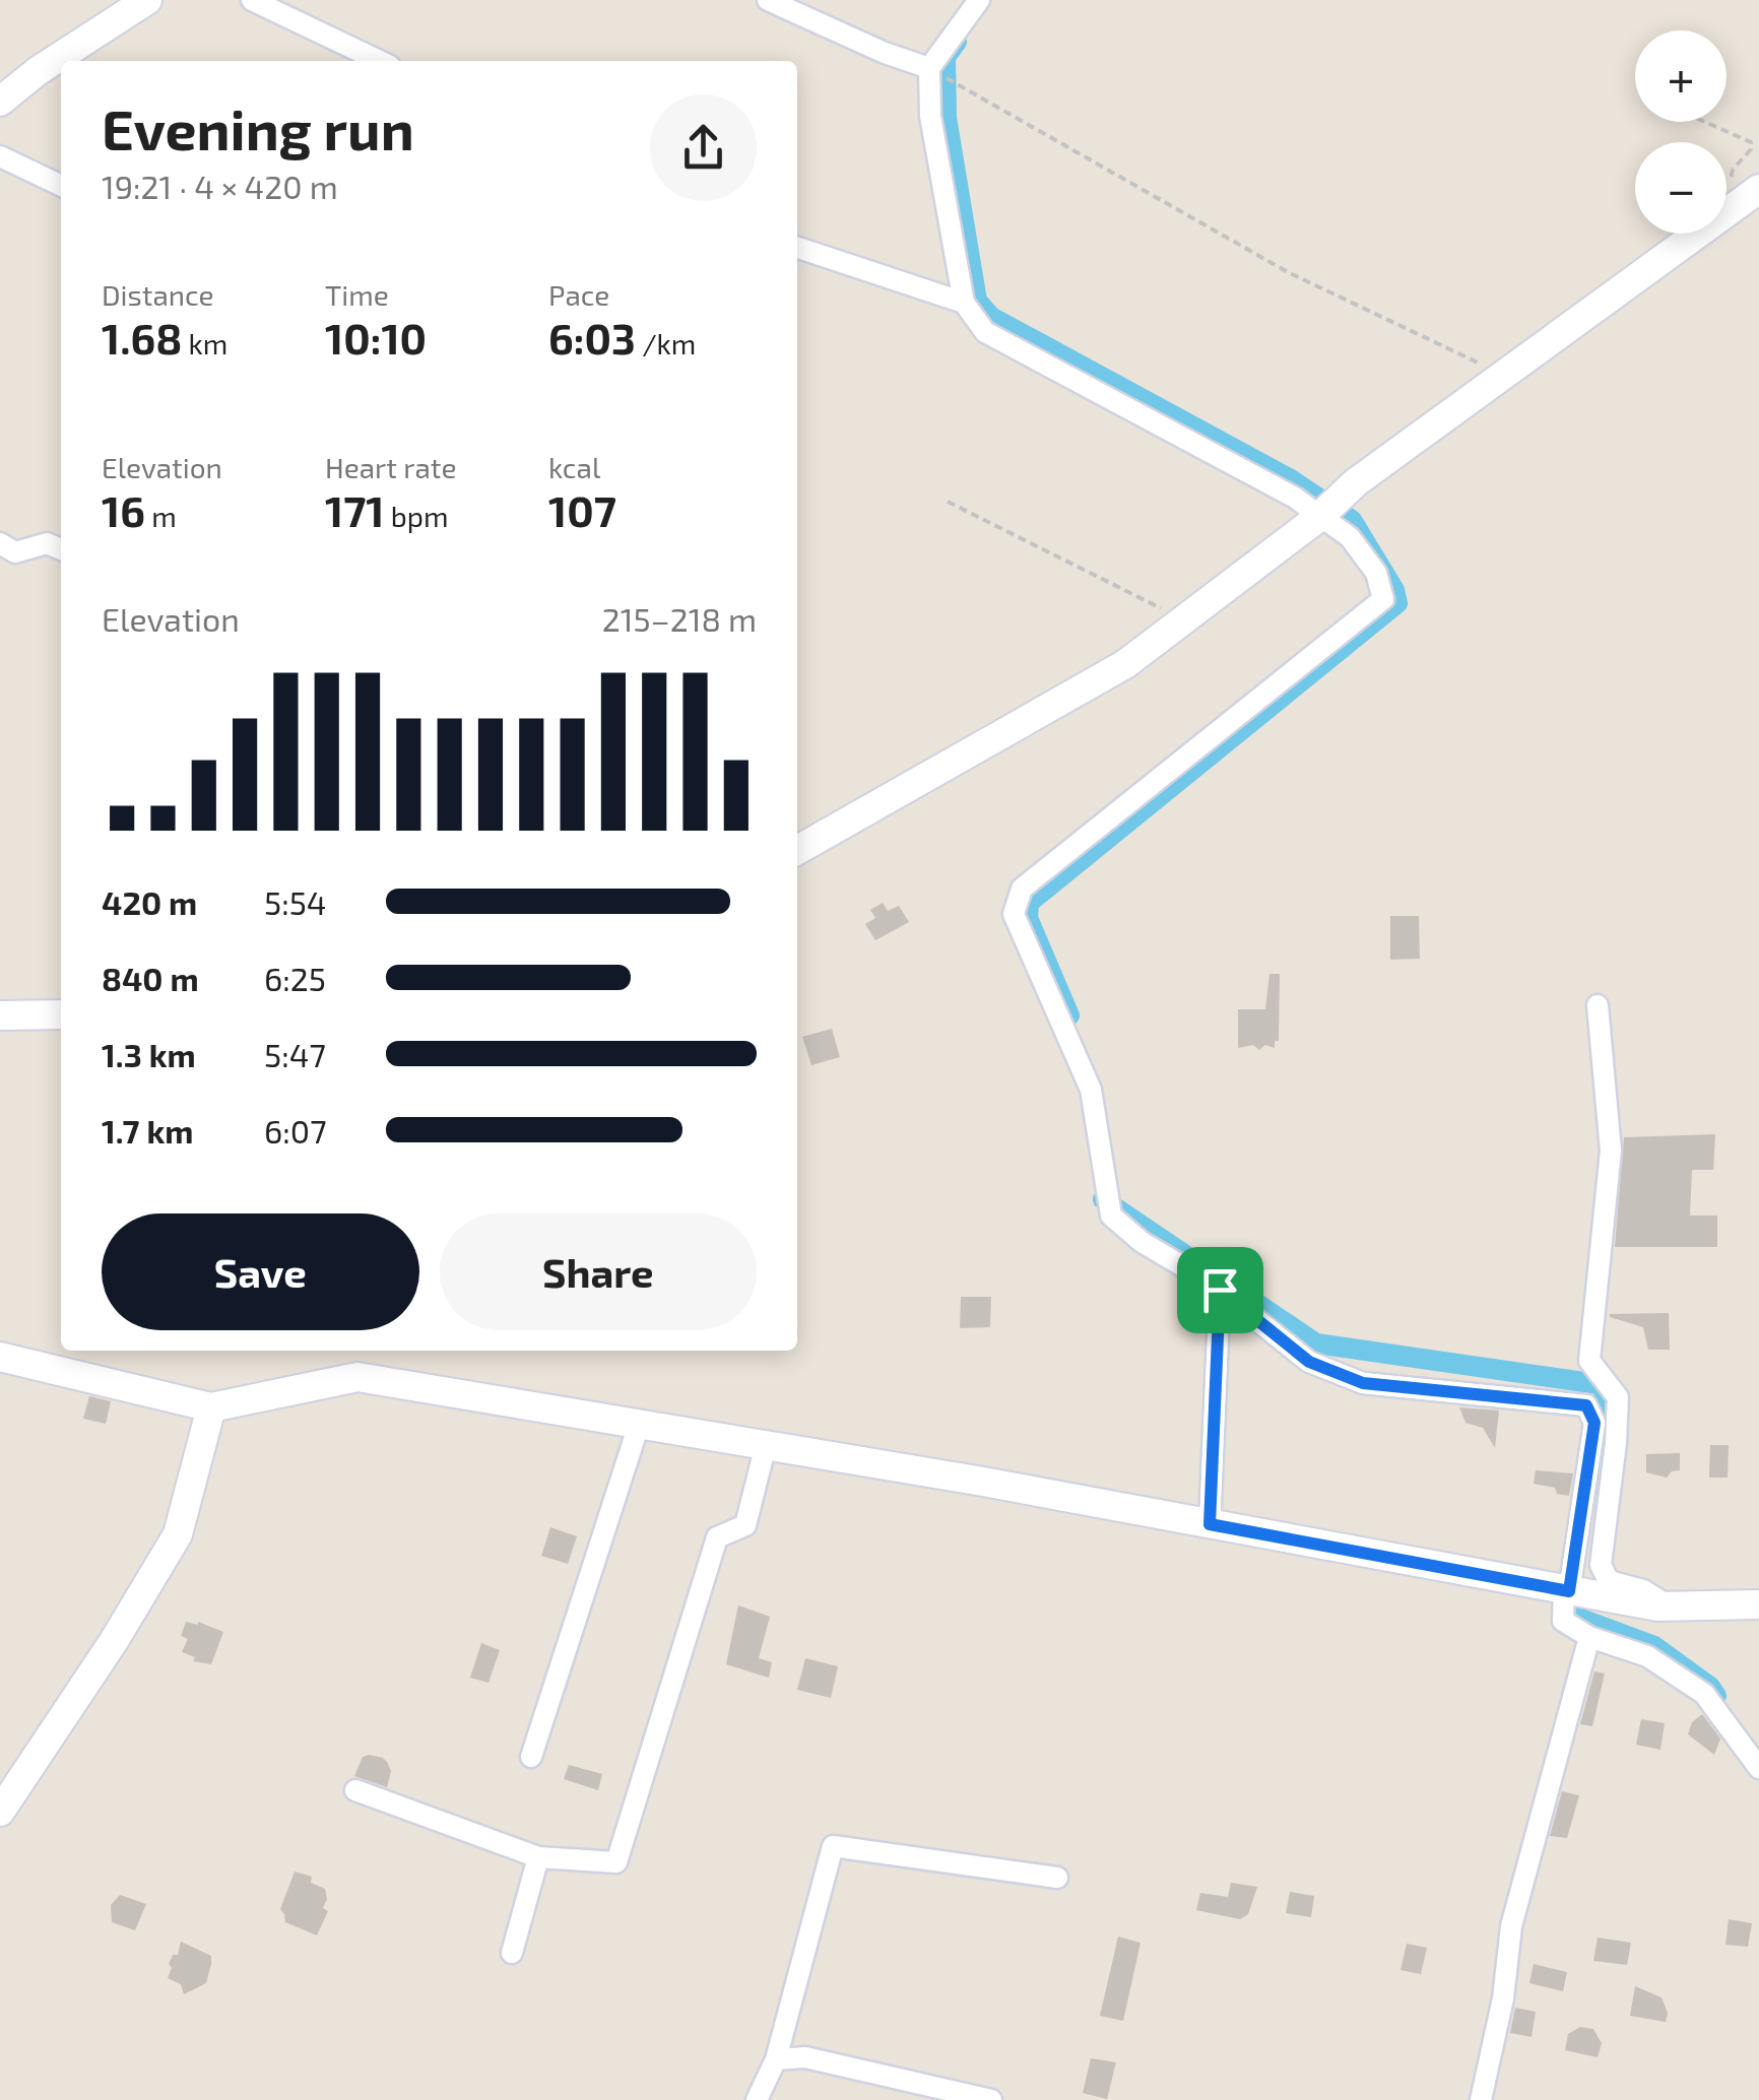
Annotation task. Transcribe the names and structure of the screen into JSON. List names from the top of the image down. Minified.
{"page":{"map_buttons":["+","−"],"heading":["Evening run","19:21 · 4 × 420 m"],"stats":[["Distance","1.68 km"],["Time","10:10"],["Pace","6:03 /km"],["Elevation","16 m"],["Heart rate","171 bpm"],["kcal","107"]],"chart":["Elevation","215–218 m"],"list":[{"name":"420 m","note":"5:54"},{"name":"840 m","note":"6:25"},{"name":"1.3 km","note":"5:47"},{"name":"1.7 km","note":"6:07"}],"buttons":["Save","Share"]}}
